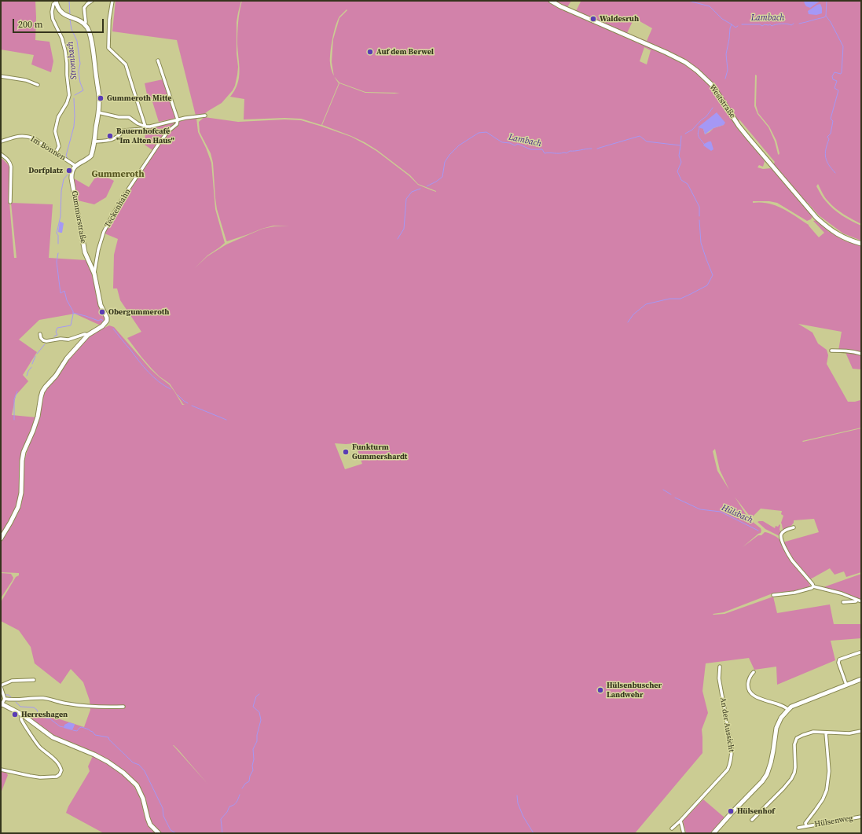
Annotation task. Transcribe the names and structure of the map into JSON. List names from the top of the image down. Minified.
{"streets":{"main road":["Weststraße","Gummarstraße"],"street":["Im Bonnen","Teckenhahn","An der Aussicht","Hülsenweg"]},"crossings":[["Im Bonnen","Gummarstraße"],["Teckenhahn","Gummarstraße"]],"districts":["Gummeroth"],"water":["Lambach","Strombach","Hülsbach"],"places":["Waldesruh","Auf dem Berwel","Gummeroth Mitte","Bauernhofcafé \"Im Alten Haus\"","Dorfplatz","Obergummeroth","Funkturm Gummershardt","Hülsenbuscher Landwehr","Herreshagen","Hülsenhof"],"scale_bar":"200 m"}
